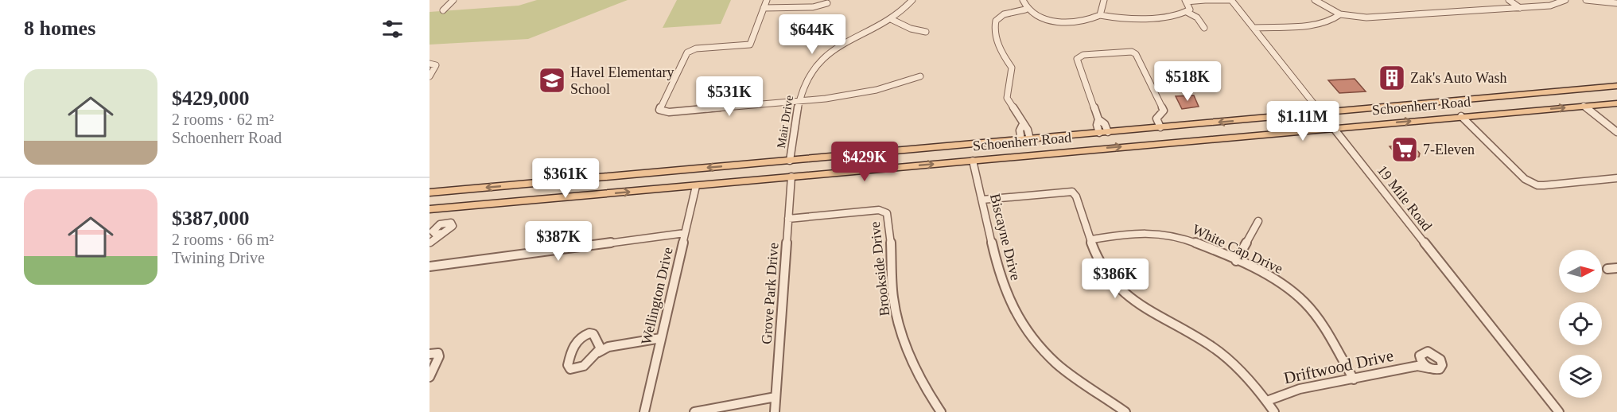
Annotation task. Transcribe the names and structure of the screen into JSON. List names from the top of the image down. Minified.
{"streets":{"main road":["Schoenherr Road"],"street":["Mair Drive","19 Mile Road","Biscayne Drive","White Cap Drive","Brookside Drive","Grove Park Drive","Wellington Drive","Driftwood Drive"]},"crossings":[["Schoenherr Road","Mair Drive"],["Schoenherr Road","19 Mile Road"],["Schoenherr Road","Biscayne Drive"],["Schoenherr Road","Grove Park Drive"],["Schoenherr Road","Wellington Drive"],["White Cap Drive","Driftwood Drive"],["Brookside Drive","Grove Park Drive"]],"places":{"building":["Zak's Auto Wash"],"school or university":["Havel Elementary School"],"supermarket":["7-Eleven"]},"north":"right","page":{"heading":"8 homes","price":["$644K","$518K","$531K","$1.11M","$429K","$361K","$387K","$386K"],"list":[{"name":"$429,000","note":"2 rooms · 62 m² · Schoenherr Road"},{"name":"$387,000","note":"2 rooms · 66 m² · Twining Drive"}]}}
